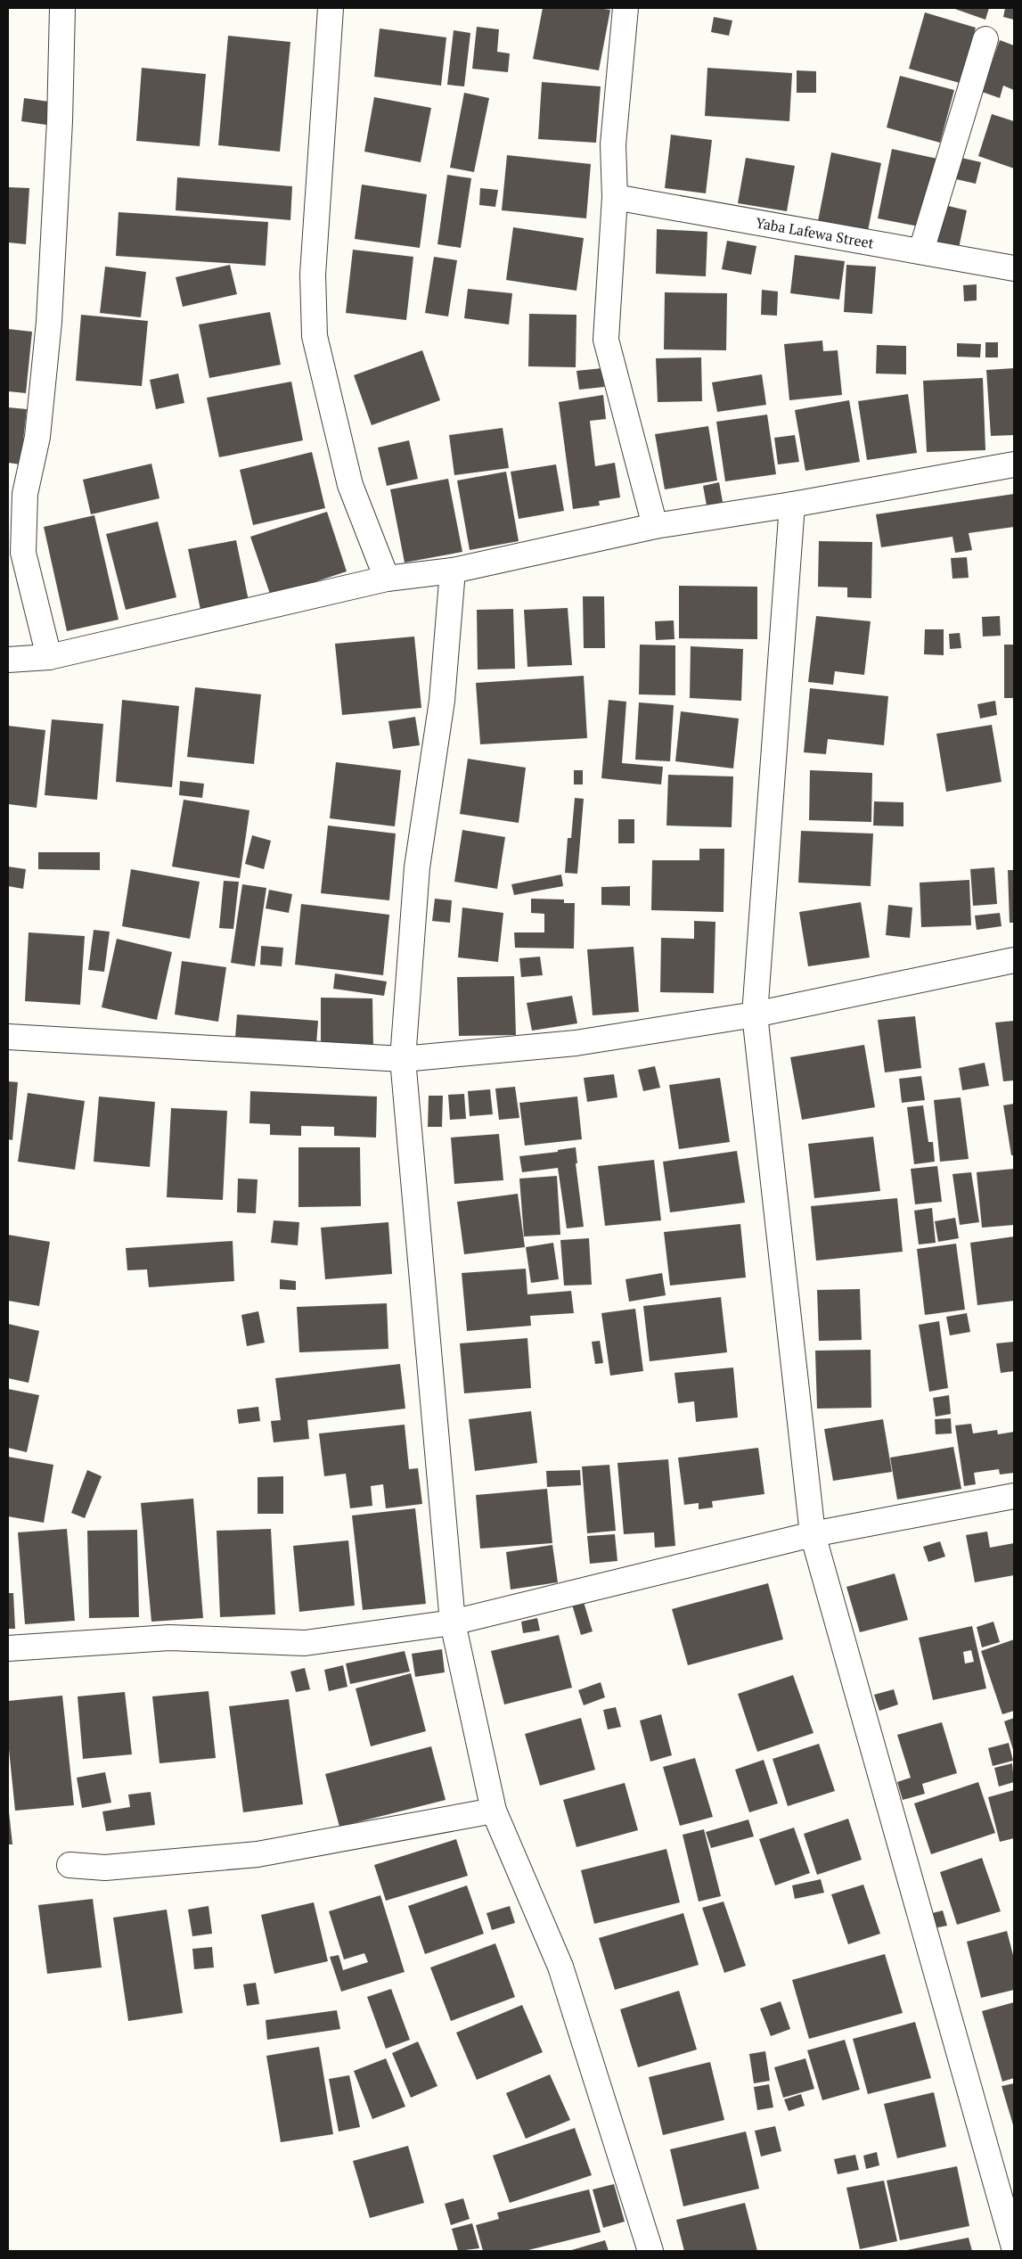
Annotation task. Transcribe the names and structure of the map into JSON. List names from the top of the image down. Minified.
{"streets":{"street":["Yaba Lafewa Street"]}}
